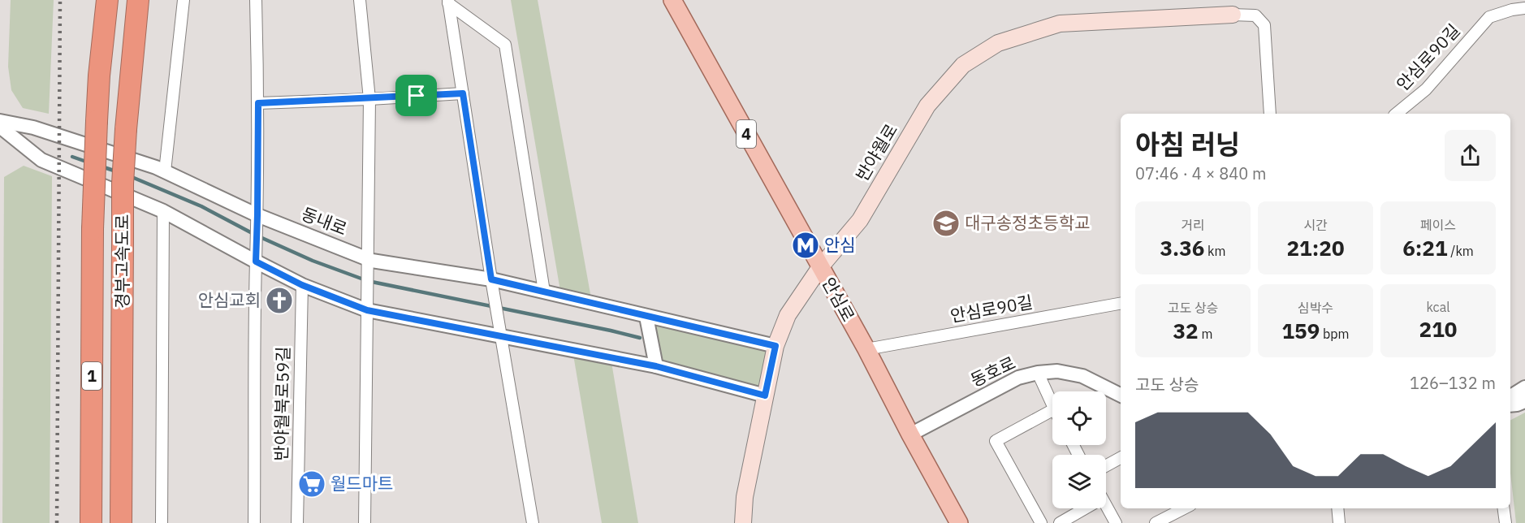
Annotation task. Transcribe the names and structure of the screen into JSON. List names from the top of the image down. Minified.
{"streets":{"highway":["경부고속도로","1"],"main road":["4","반야월로","안심로"],"street":["안심로90길","동내로","동호로","반야월북로59길"]},"crossings":[["안심로90길","안심로"],["반야월로","동내로"],["반야월로","안심로"],["안심로","동호로"]],"places":{"school or university":["대구송정초등학교"],"metro station":["안심"],"church":["안심교회"],"supermarket":["월드마트"]},"page":{"heading":["아침 러닝","07:46 · 4 × 840 m"],"stats":[["거리","3.36 km"],["시간","21:20"],["페이스","6:21 /km"],["고도 상승","32 m"],["심박수","159 bpm"],["kcal","210"]],"chart":["고도 상승","126–132 m"]}}
